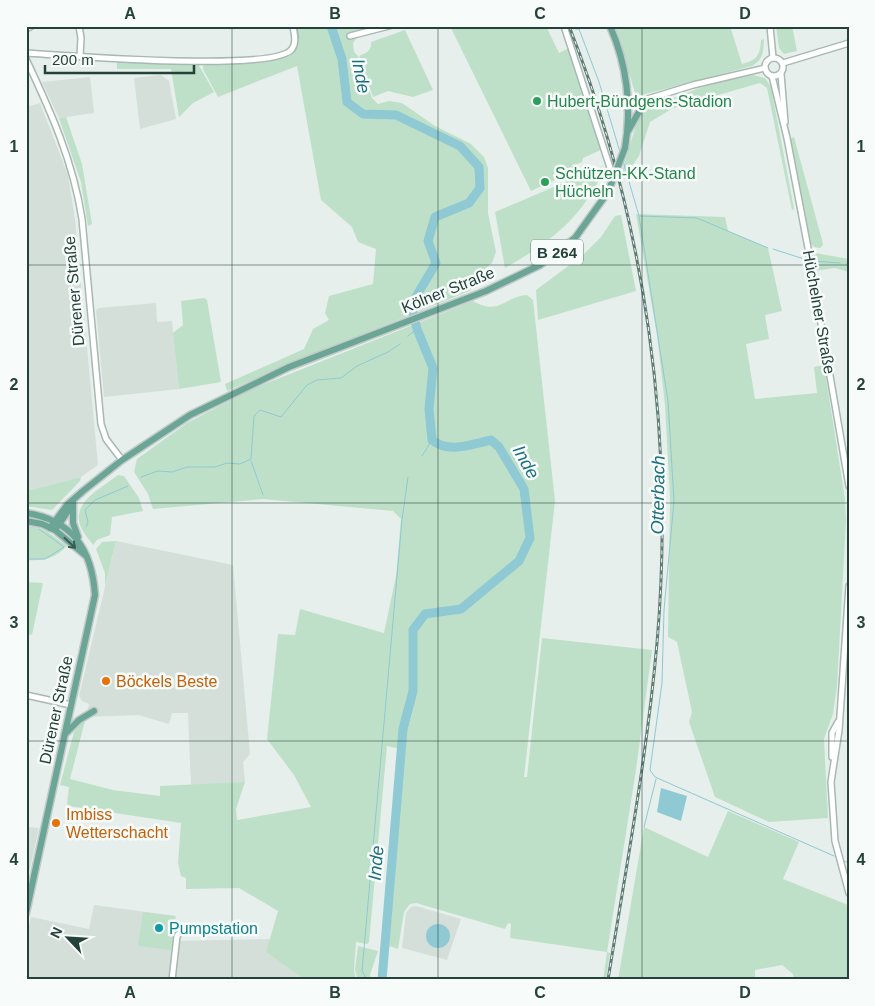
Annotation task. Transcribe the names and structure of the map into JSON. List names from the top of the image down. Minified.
{"streets":{"main road":["B 264","Kölner Straße","Dürener Straße"],"street":["Hüchelner Straße"]},"crossings":[["B 264","Kölner Straße"],["B 264","Dürener Straße"],["Kölner Straße","Dürener Straße"]],"water":["Inde","Otterbach"],"places":["Hubert-Bündgens-Stadion","Schützen-KK-Stand Hücheln","Böckels Beste","Imbiss Wetterschacht","Pumpstation"],"scale_bar":"200 m","north":"top left","grid":{"columns":["A","B","C","D"],"rows":["1","2","3","4"]}}
